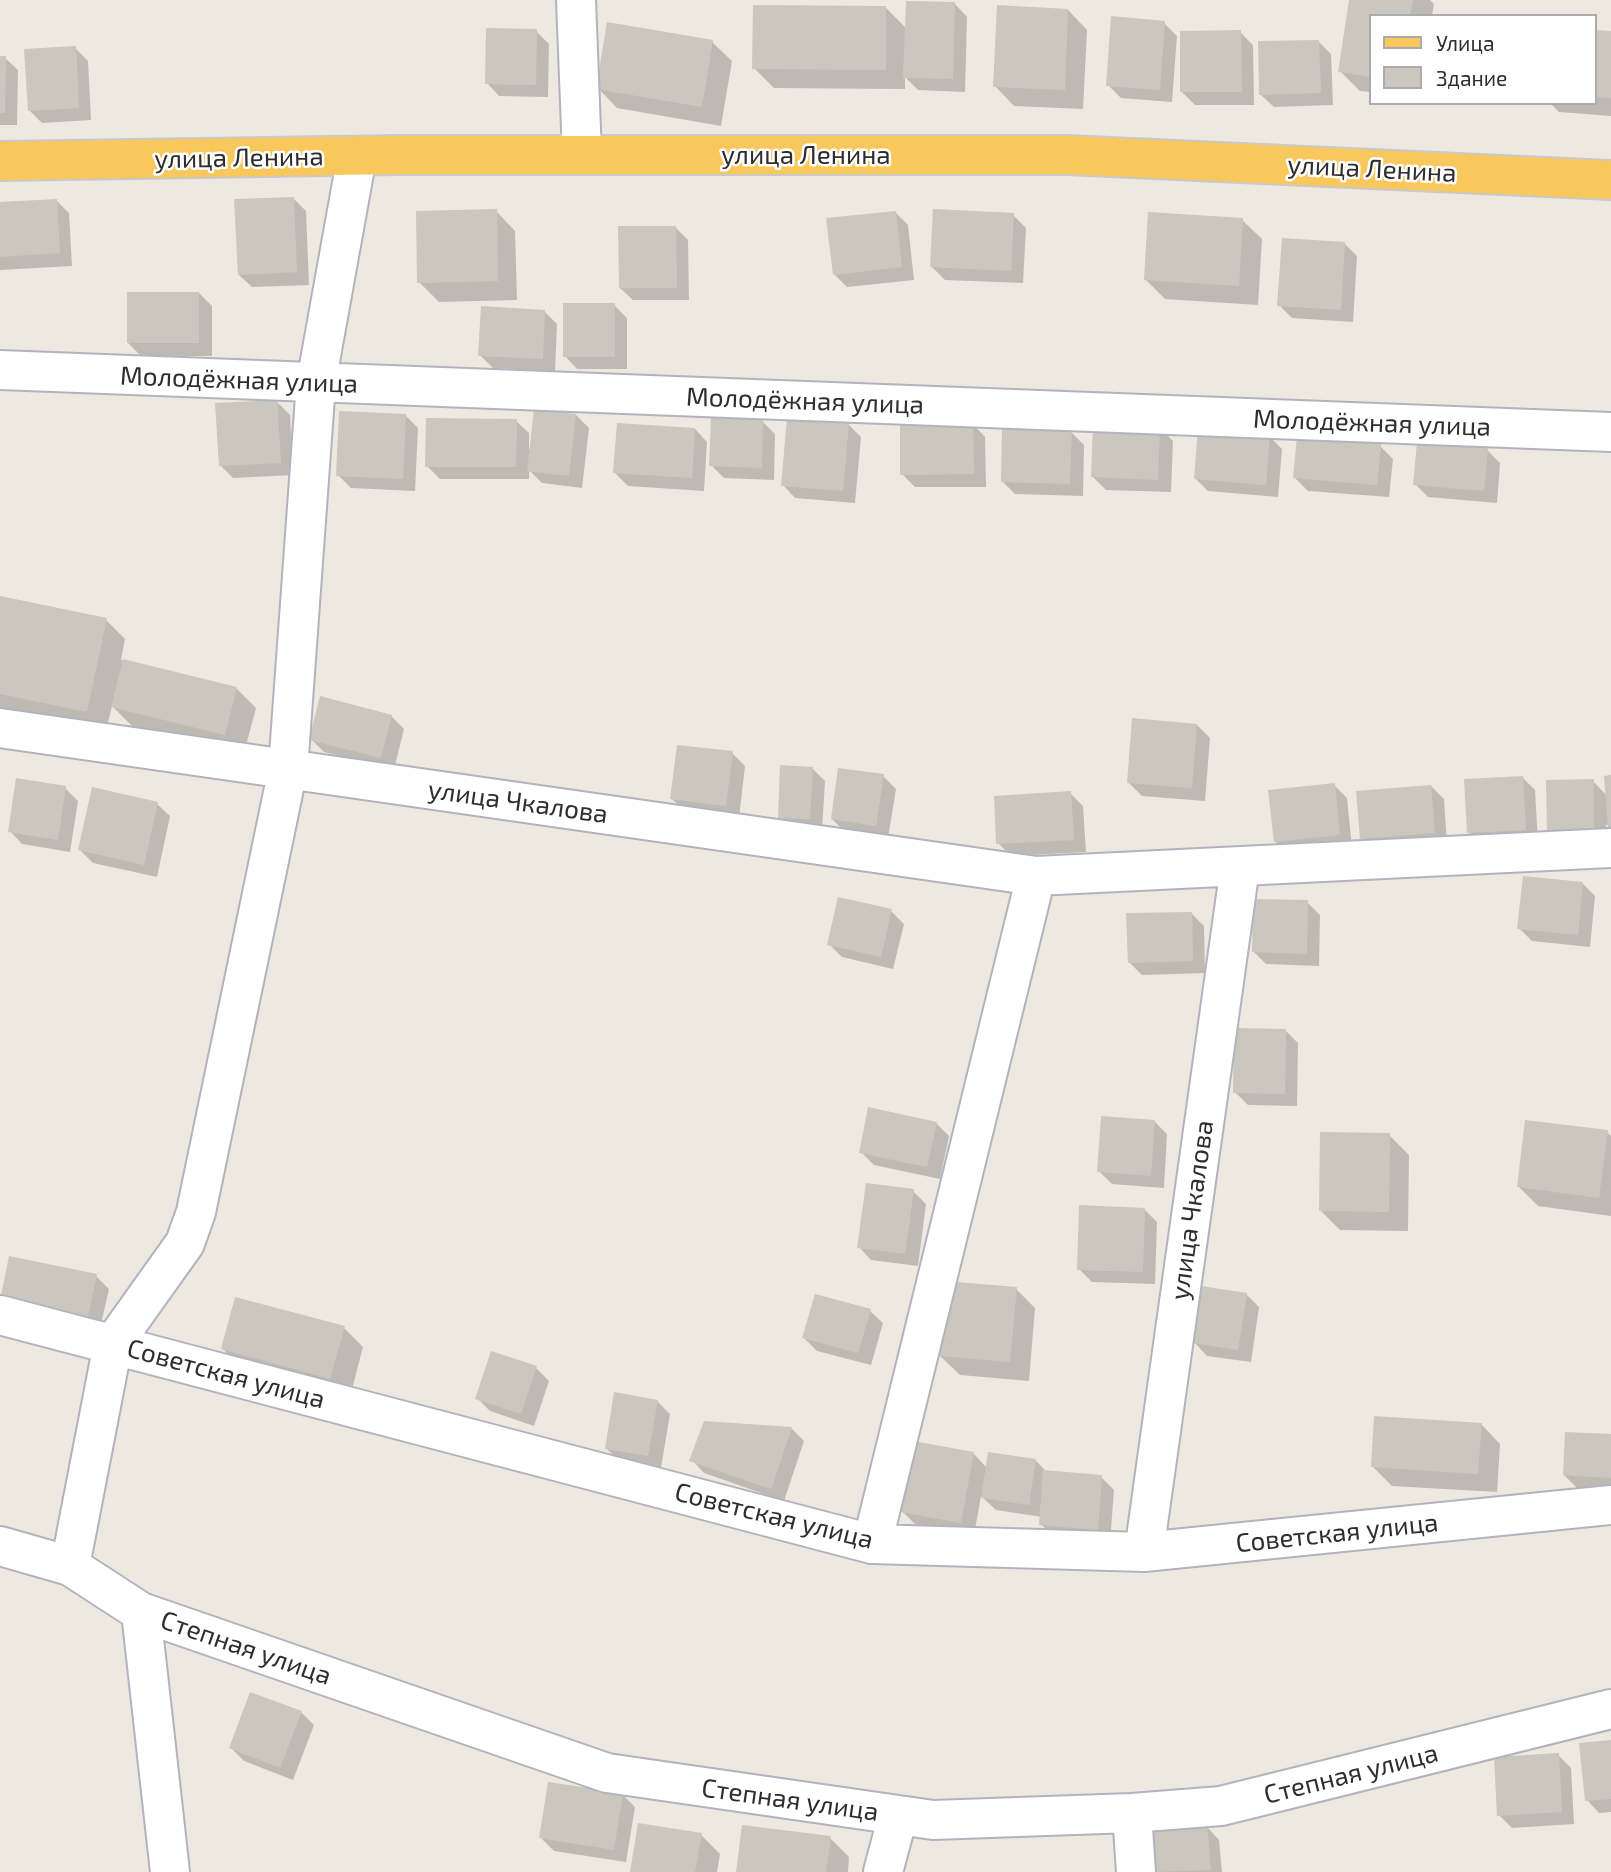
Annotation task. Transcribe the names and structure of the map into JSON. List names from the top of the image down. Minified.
{"streets":{"main road":["улица Ленина"],"street":["Молодёжная улица","улица Чкалова","Советская улица","Степная улица"]},"crossings":[["улица Чкалова","Советская улица"]],"legend":["Улица","Здание"]}
